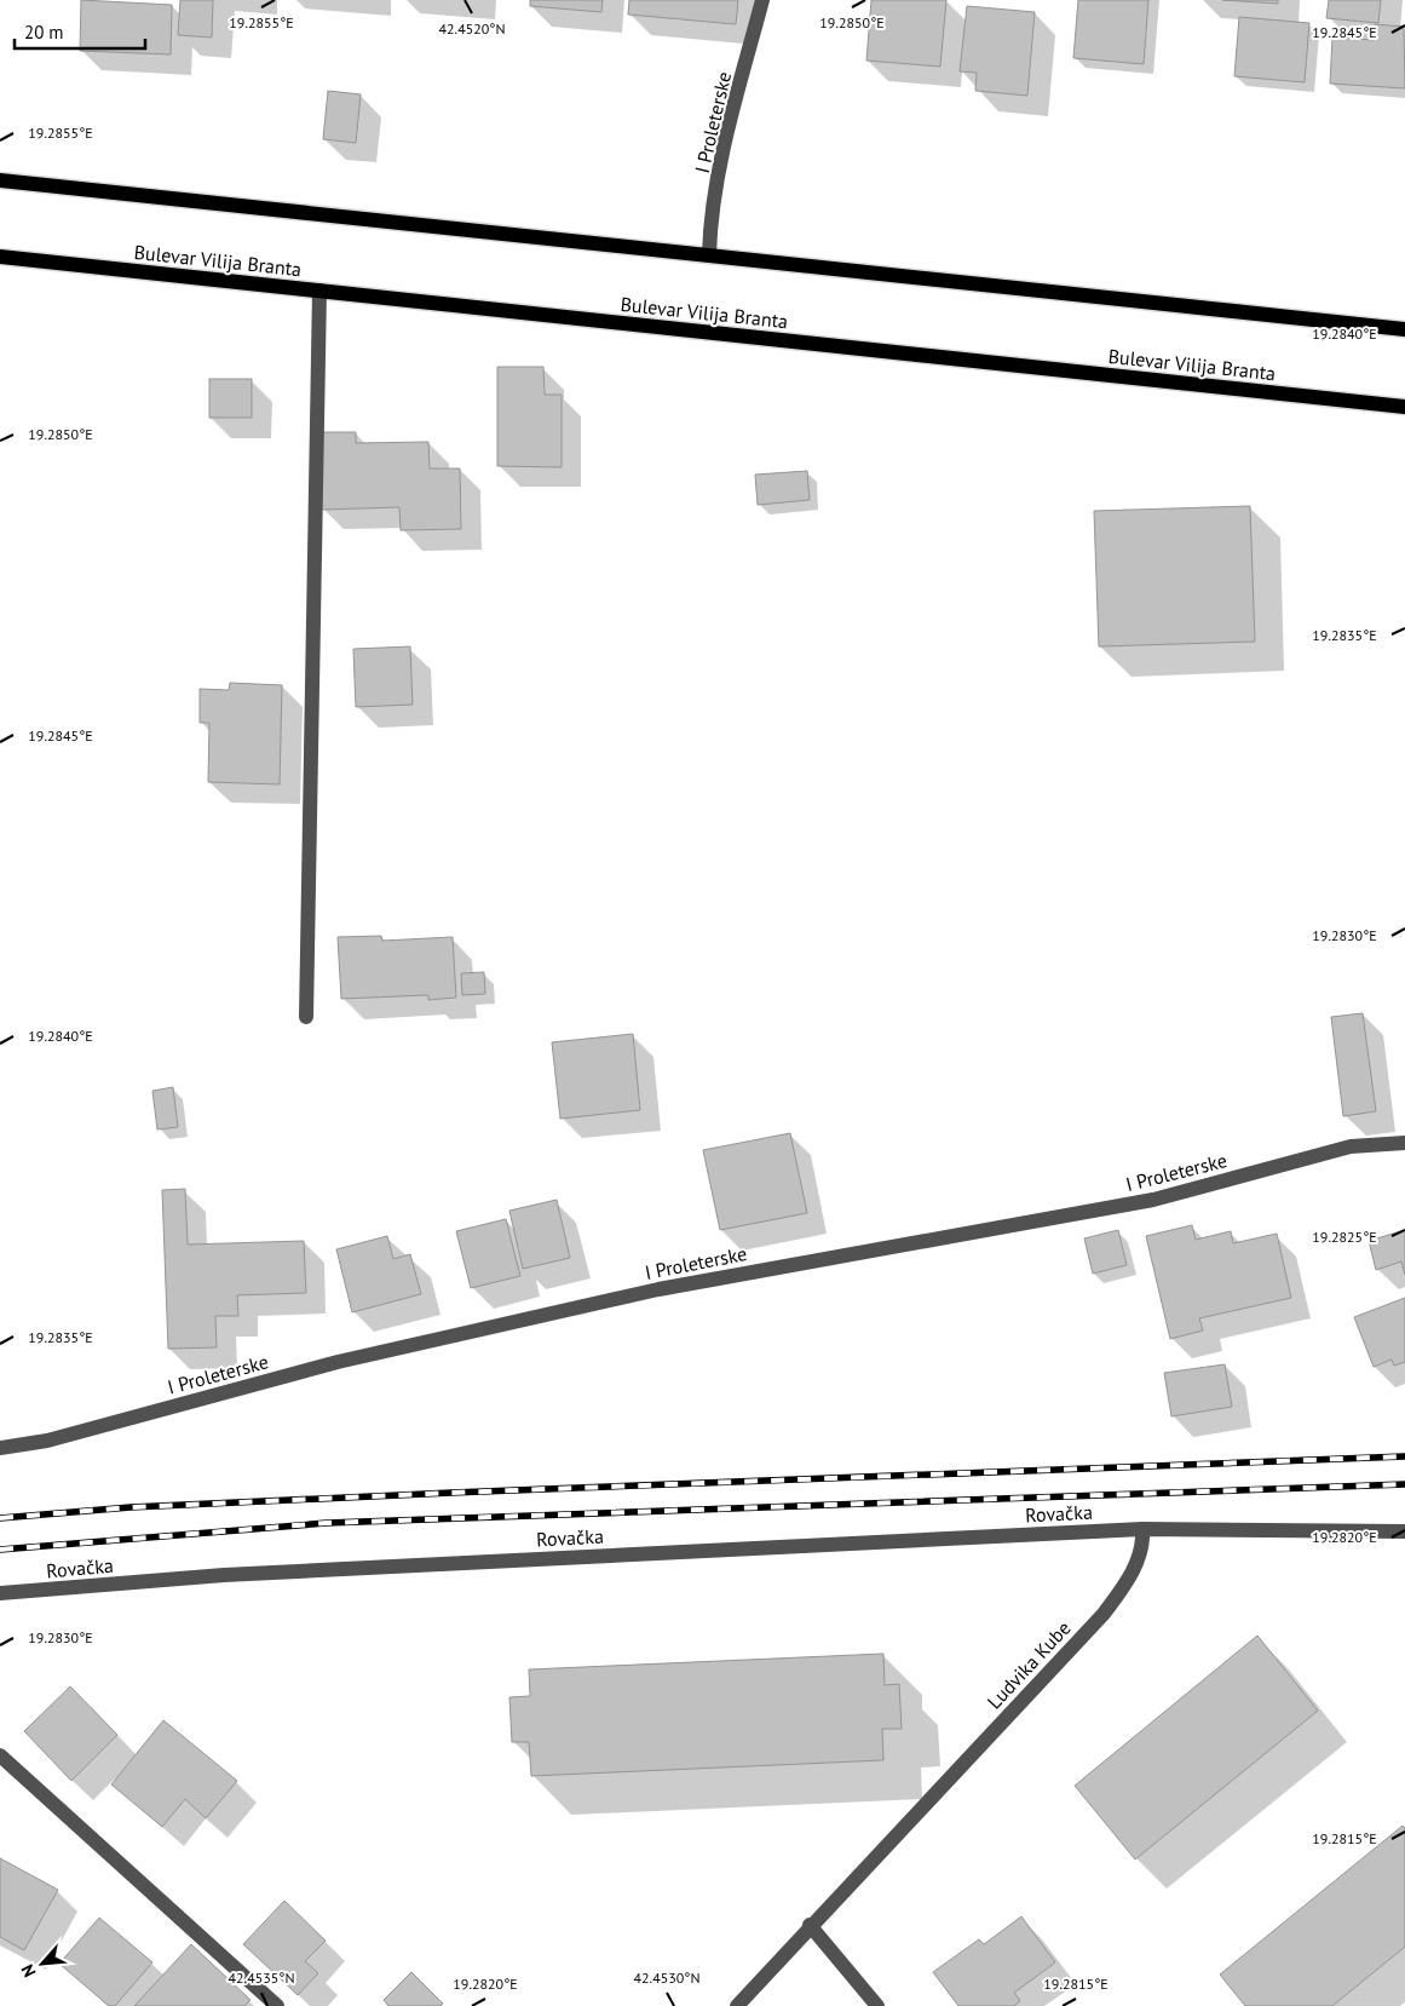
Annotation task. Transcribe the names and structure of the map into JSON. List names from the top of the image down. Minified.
{"streets":{"main road":["Bulevar Vilija Branta"],"street":["I Proleterske","Rovačka","Ludvika Kube"]},"crossings":[["Rovačka","Ludvika Kube"]],"scale_bar":"20 m","north":"bottom left","coordinates":["19.2855°E","19.2850°E","42.4520°N","19.2845°E","19.2840°E","19.2835°E","19.2830°E","19.2825°E","19.2820°E","19.2815°E","42.4535°N","42.4530°N"]}
